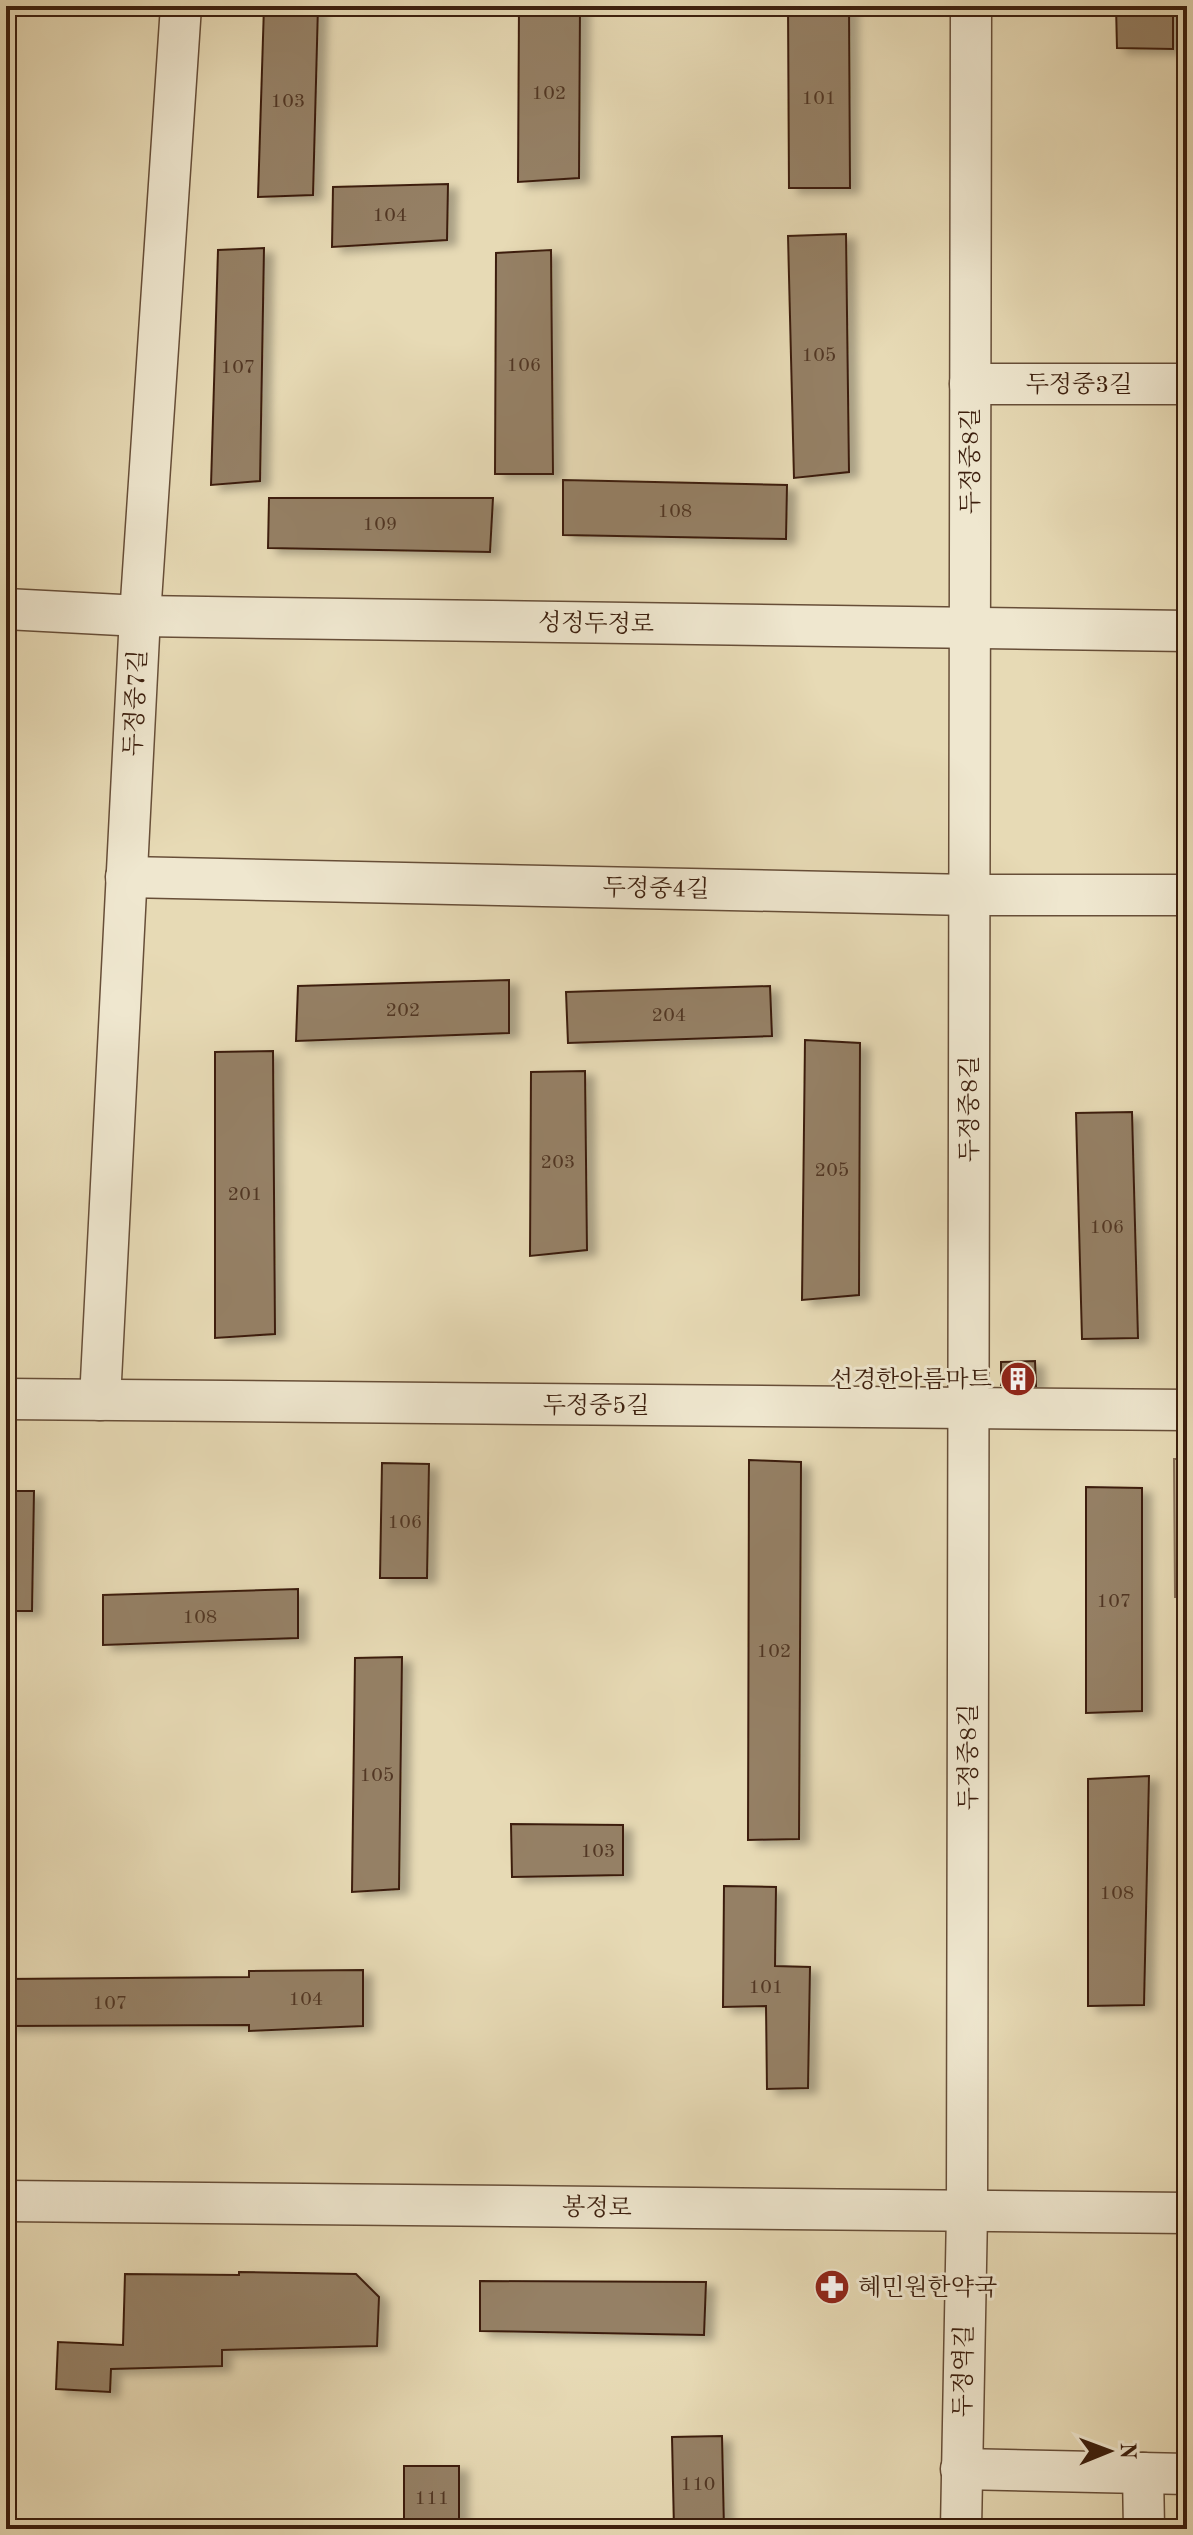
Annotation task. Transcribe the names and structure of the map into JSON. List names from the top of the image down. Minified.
{"streets":{"street":["두정중3길","두정중8길","성정두정로","두정중7길","두정중4길","두정중5길","봉정로","두정역길"]},"crossings":[["두정중3길","두정중8길"],["두정중8길","성정두정로"],["두정중8길","두정중4길"],["두정중8길","두정중5길"],["두정중8길","봉정로"],["두정중8길","두정역길"],["성정두정로","두정중7길"],["두정중7길","두정중4길"],["두정중7길","두정중5길"],["봉정로","두정역길"]],"places":{"building":["선경한아름마트"],"pharmacy":["혜민원한약국"]},"house_numbers":["102","101","103","104","105","106","107","108","109","202","204","203","205","201","106","106","107","108","102","105","103","108","101","104","107","110","111"],"north":"right"}
